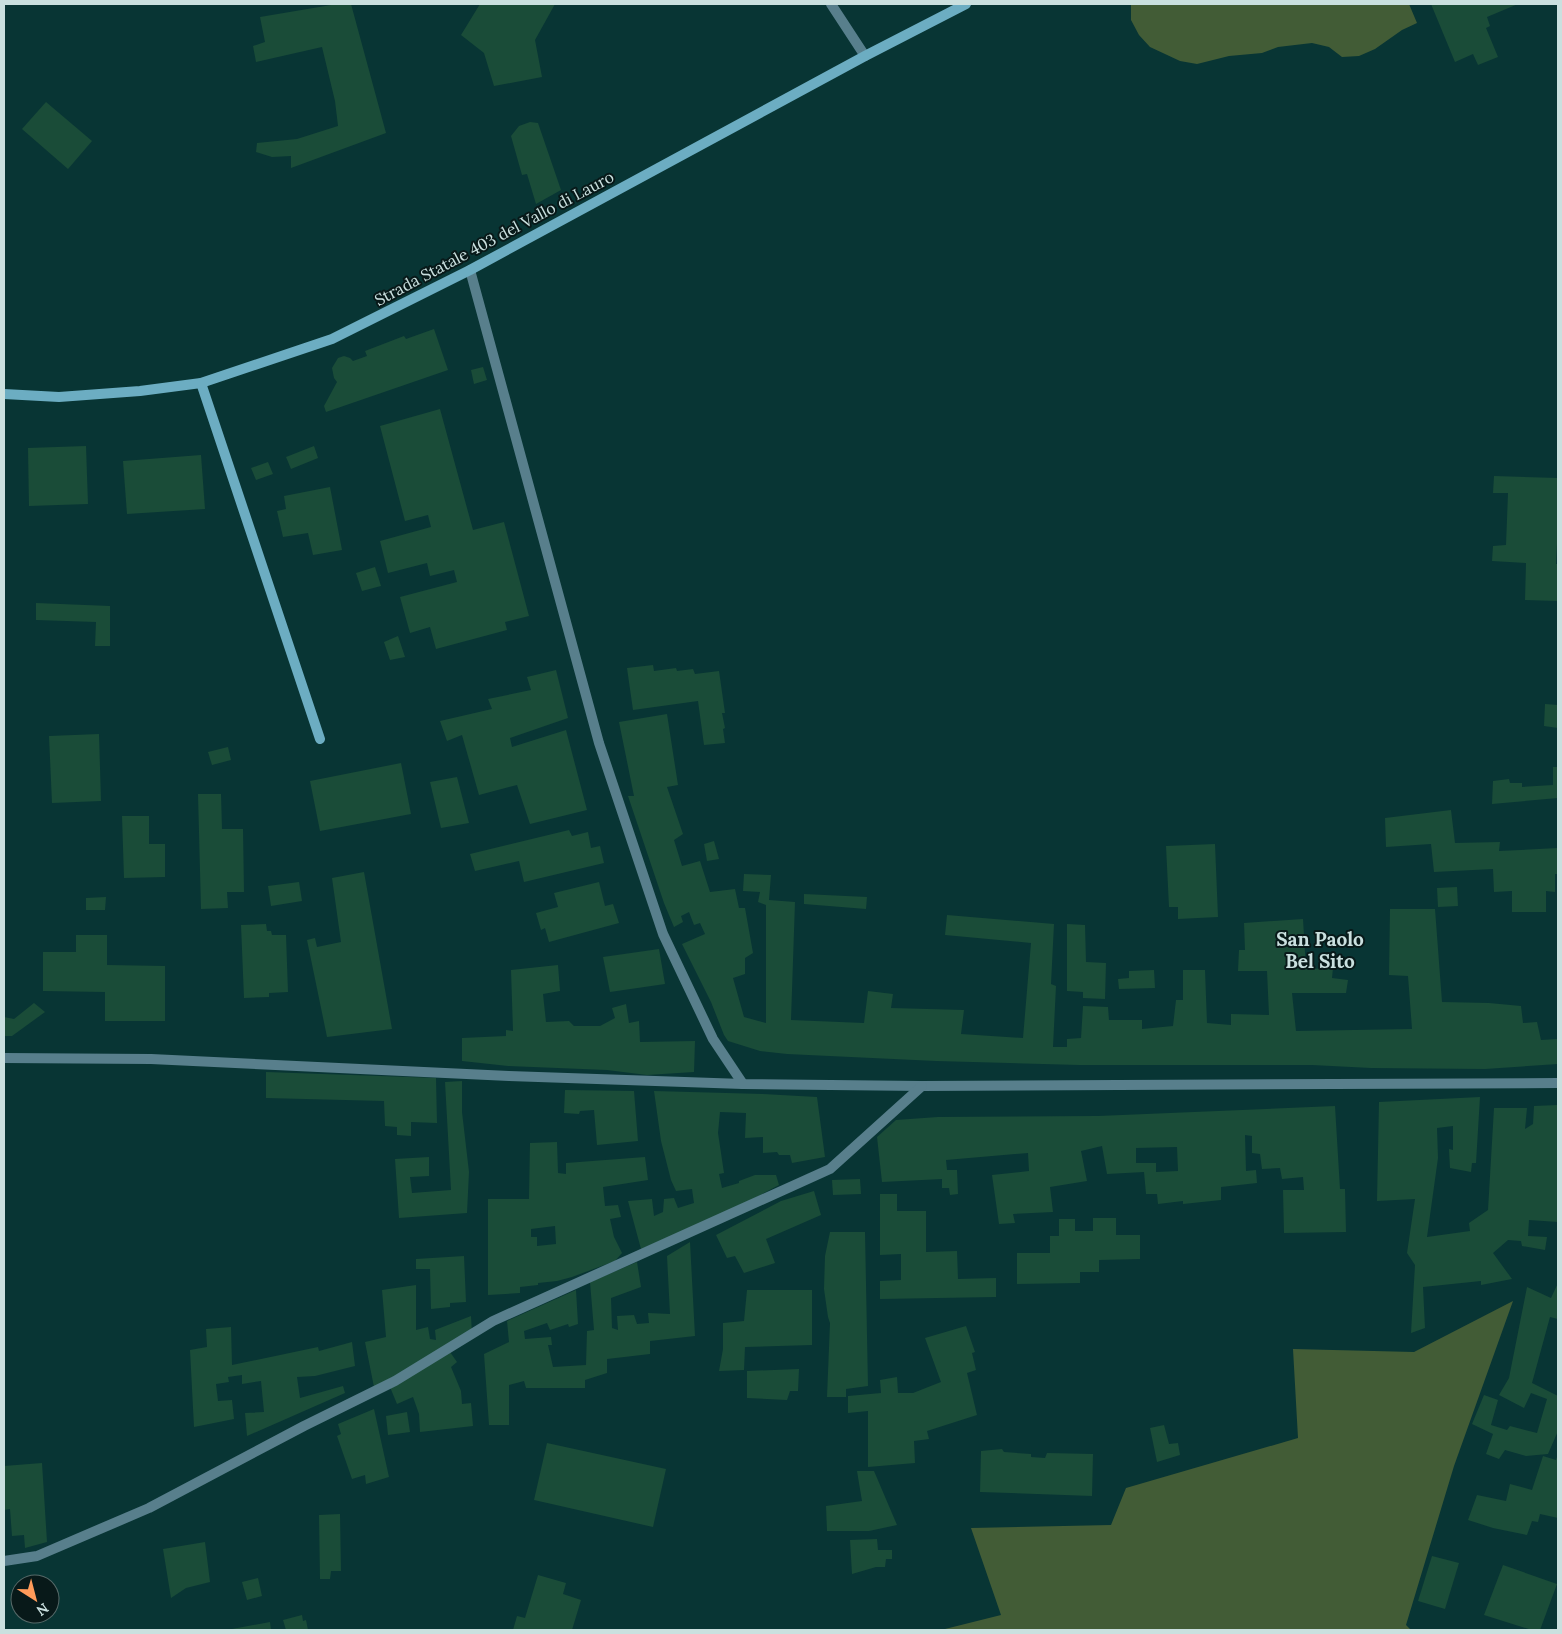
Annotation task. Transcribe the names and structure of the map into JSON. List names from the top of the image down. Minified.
{"streets":{"main road":["Strada Statale 403 del Vallo di Lauro"]},"districts":["San Paolo Bel Sito"],"north":"bottom right"}
